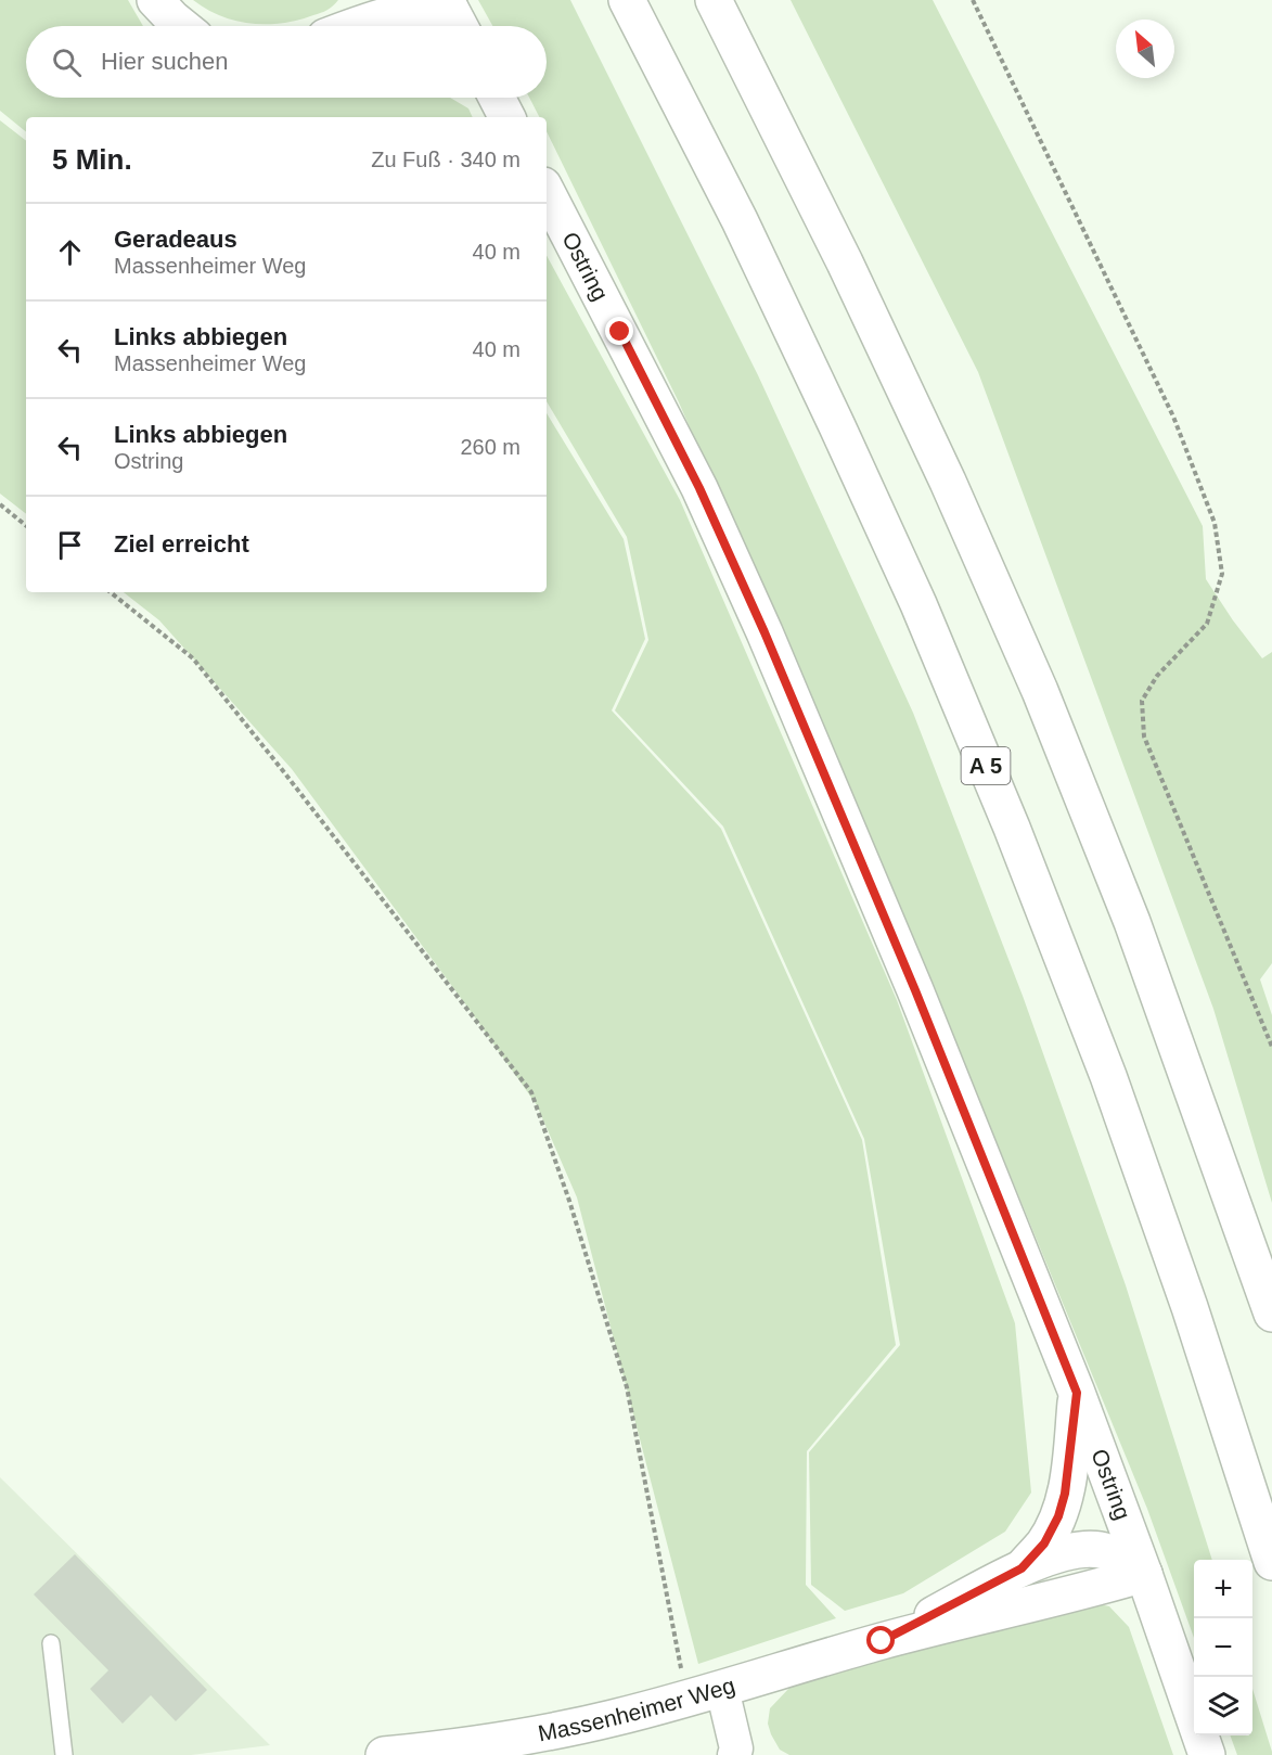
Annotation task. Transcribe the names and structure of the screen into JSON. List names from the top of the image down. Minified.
{"streets":{"main road":["Ostring","A 5","Massenheimer Weg"]},"crossings":[["Ostring","Massenheimer Weg"]],"north":"top left","page":{"search":"Hier suchen","heading":["5 Min.","Zu Fuß · 340 m"],"list":[["Geradeaus","Massenheimer Weg","40 m"],["Links abbiegen","Massenheimer Weg","40 m"],["Links abbiegen","Ostring","260 m"],"Ziel erreicht"],"map_buttons":["+","−"]}}
